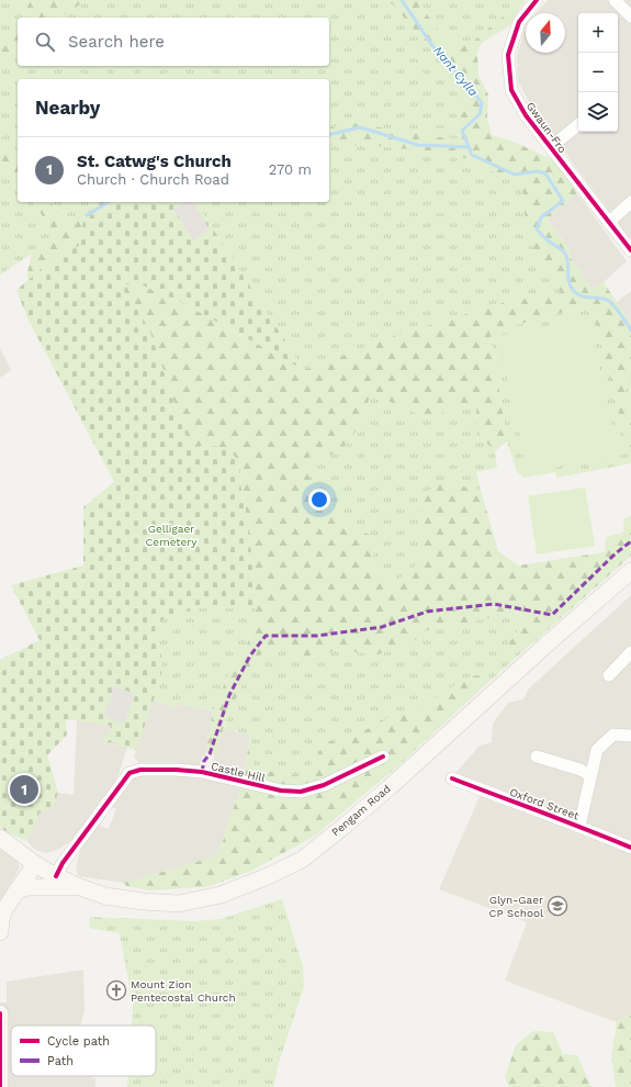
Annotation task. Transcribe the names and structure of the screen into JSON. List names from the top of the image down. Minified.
{"streets":{"main road":["Pengam Road"],"street":["Gwaun-Fro","Castle Hill","Oxford Street"]},"crossings":[["Castle Hill","Pengam Road"]],"water":["Nant Cylla"],"parks":["Gelligaer Cemetery"],"places":{"school or university":["Glyn-Gaer CP School"],"church":["Mount Zion Pentecostal Church"]},"legend":["Cycle path","Path"],"north":"top","page":{"map_buttons":["+","−"],"search":"Search here","heading":"Nearby","list":[{"mark":"1","name":"St. Catwg's Church","note":"Church · Church Road","value":"270 m"}],"pins":"1"}}
